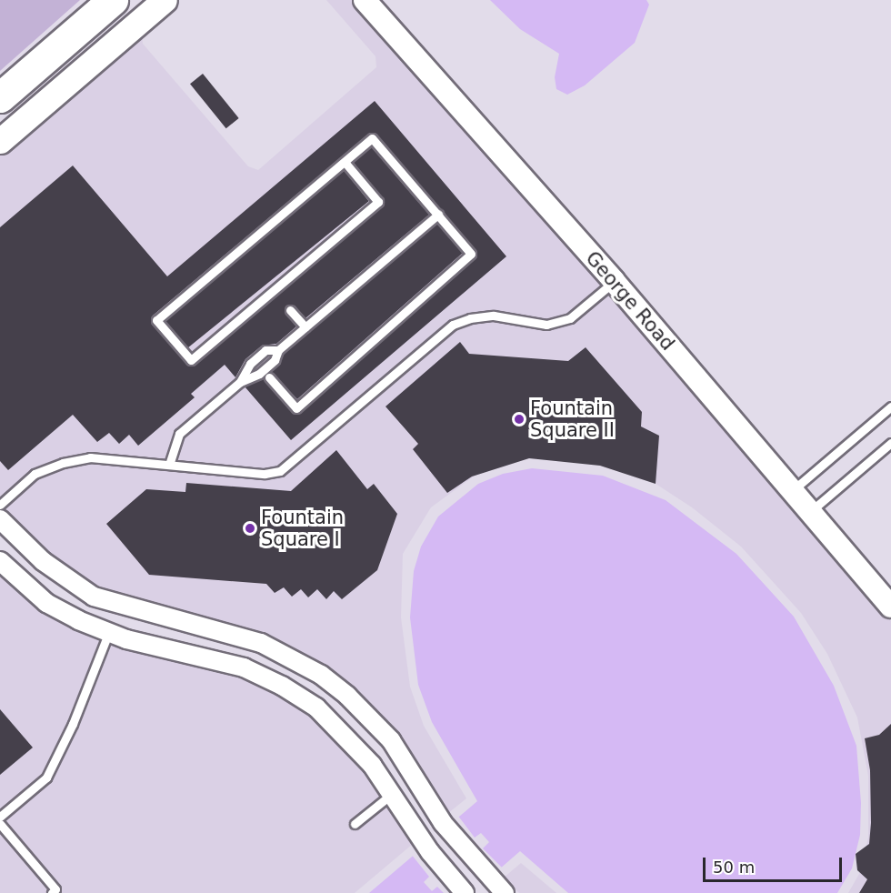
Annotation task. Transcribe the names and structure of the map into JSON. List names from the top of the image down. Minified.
{"streets":{"street":["George Road"]},"places":["Fountain Square II","Fountain Square I"],"scale_bar":"50 m"}
